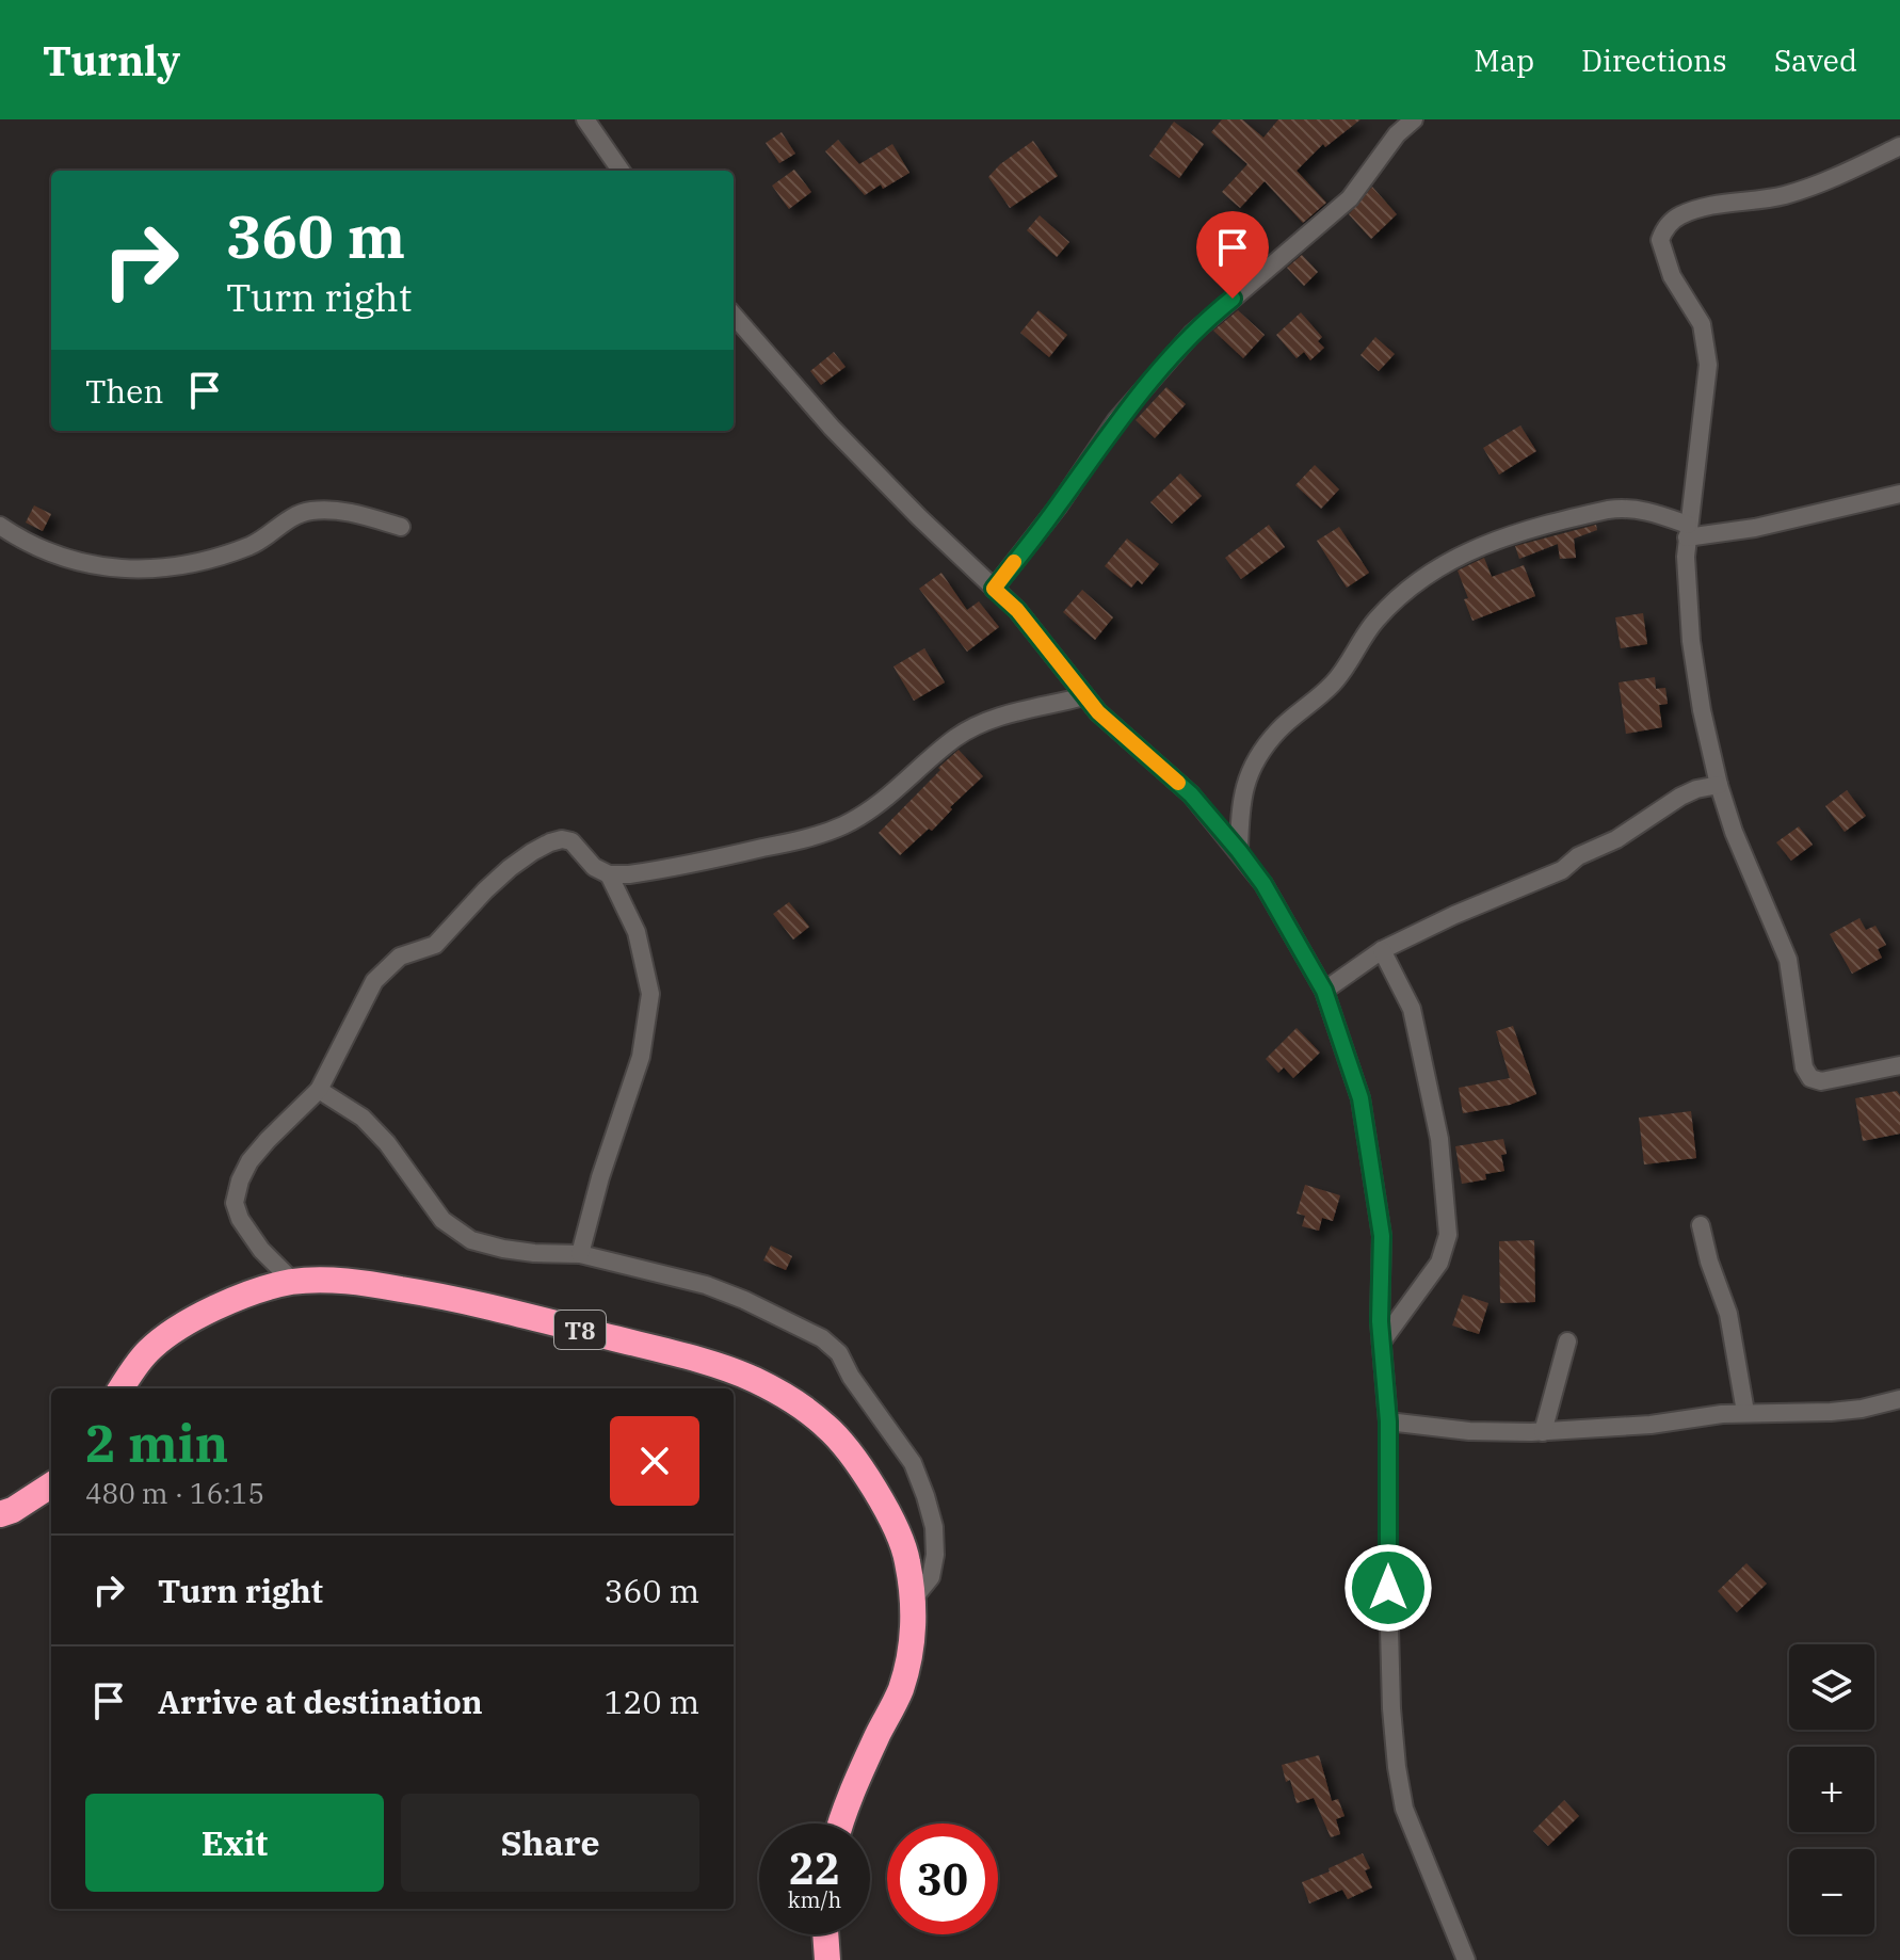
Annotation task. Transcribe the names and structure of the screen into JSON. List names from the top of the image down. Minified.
{"streets":{"highway":["T8"]},"page":{"header":"Turnly","nav":["Map","Directions","Saved"],"turn":["360 m","Turn right"],"then":"Then","heading":["2 min","480 m · 16:15"],"list":[{"name":"Turn right","value":"360 m"},{"name":"Arrive at destination","value":"120 m"}],"map_buttons":["+","−"],"buttons":["Exit","Share"],"speed":"22 km/h","limit":"30"}}
